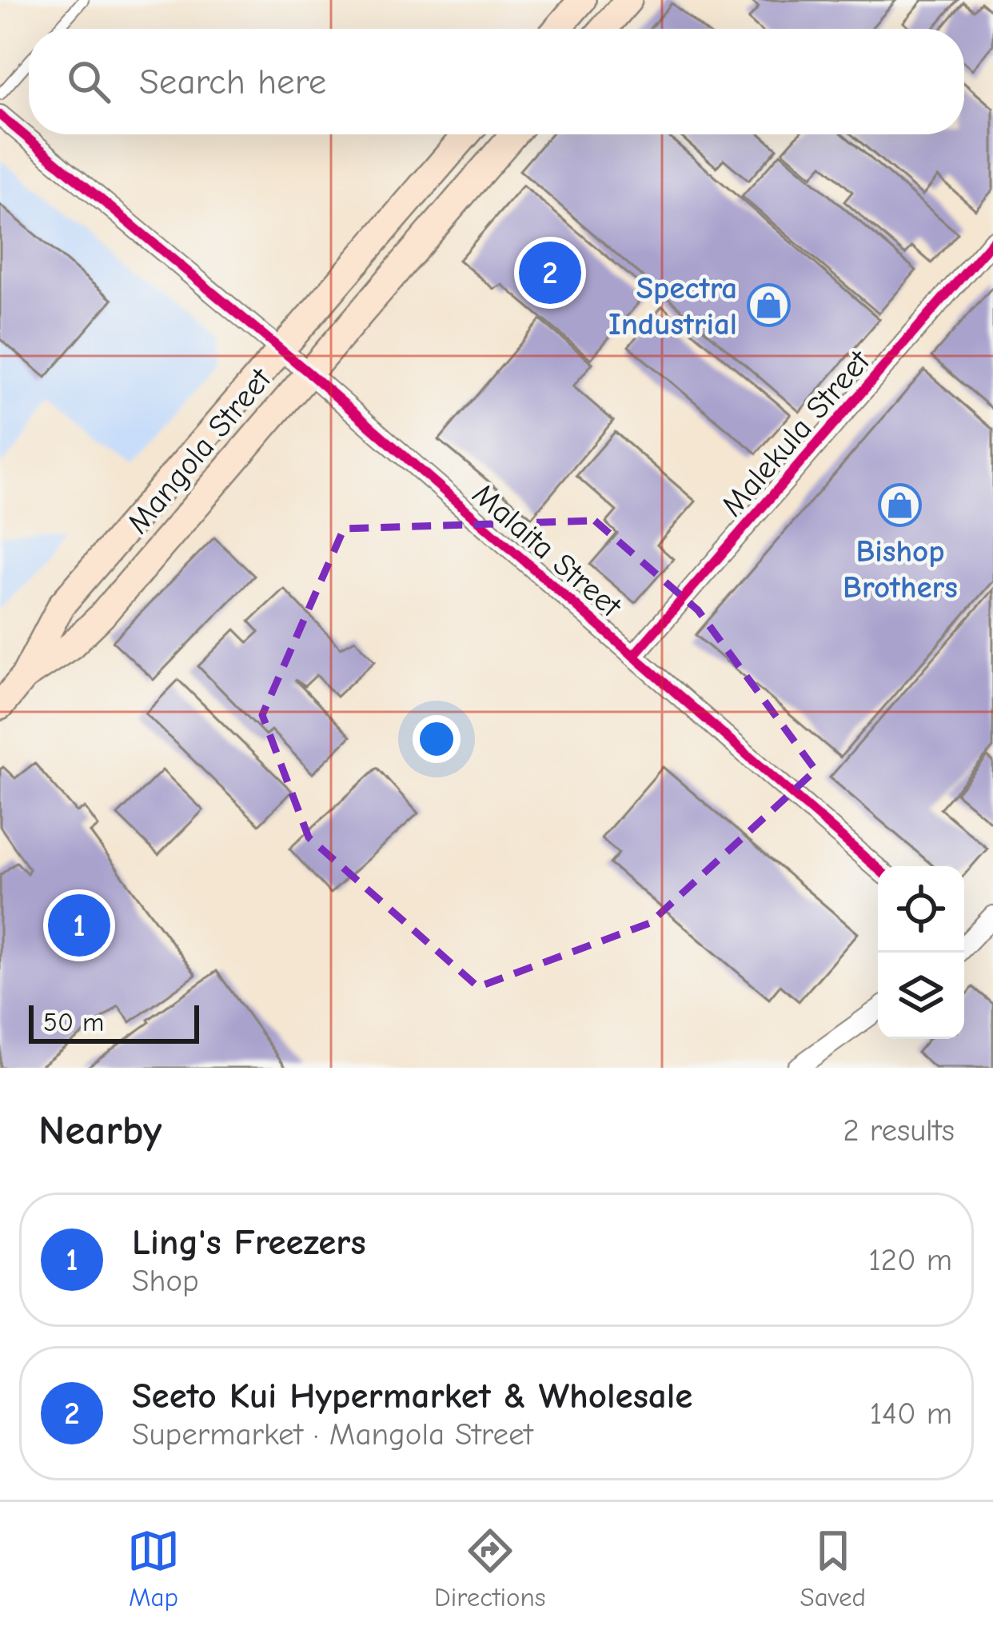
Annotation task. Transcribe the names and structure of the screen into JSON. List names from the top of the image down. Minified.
{"streets":{"main road":["Mangola Street"],"street":["Malekula Street","Malaita Street"]},"crossings":[["Malekula Street","Malaita Street"],["Mangola Street","Malaita Street"]],"places":{"shop":["Spectra Industrial","Bishop Brothers"]},"scale_bar":"50 m","page":{"search":"Search here","pins":["2","1"],"scale":"50 m","heading":["Nearby","2 results"],"list":[{"mark":"1","name":"Ling's Freezers","note":"Shop","value":"120 m"},{"mark":"2","name":"Seeto Kui Hypermarket & Wholesale","note":"Supermarket · Mangola Street","value":"140 m"}],"nav":["Map","Directions","Saved"]}}
